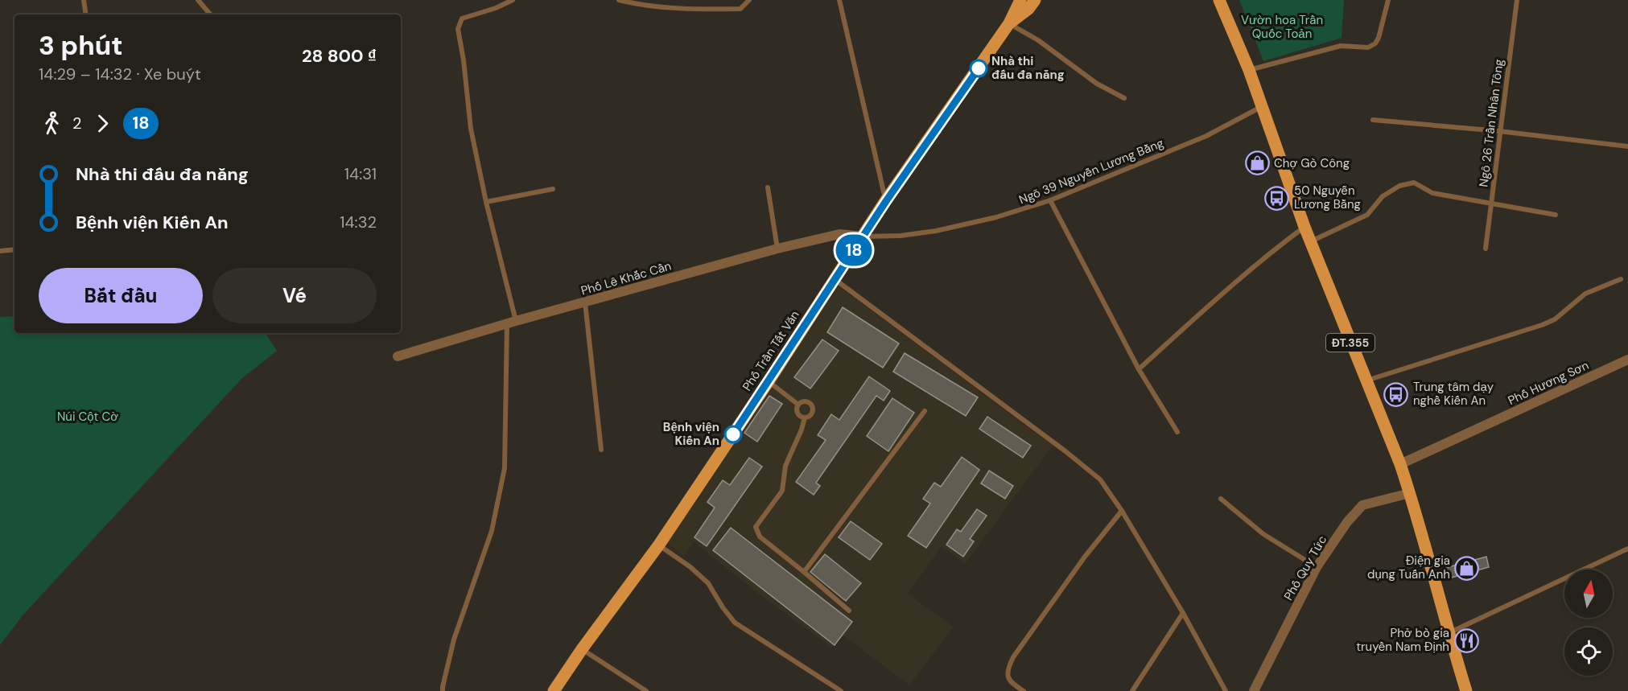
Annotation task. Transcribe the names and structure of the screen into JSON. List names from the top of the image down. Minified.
{"streets":{"main road":["ĐT.355","Phố Trần Tất Văn"],"street":["Phố Lê Khắc Cần","Phố Hương Sơn","Phố Quy Tức"],"lane":["Ngô 26 Trần Nhân Tông","Ngõ 39 Nguyễn Lương Bằng"]},"crossings":[["Ngõ 39 Nguyễn Lương Bằng","Phố Lê Khắc Cần"],["Ngõ 39 Nguyễn Lương Bằng","ĐT.355"],["Ngõ 39 Nguyễn Lương Bằng","Phố Trần Tất Văn"],["Phố Lê Khắc Cần","Phố Trần Tất Văn"],["ĐT.355","Phố Hương Sơn"],["ĐT.355","Phố Quy Tức"]],"parks":["Vườn hoa Trần Quốc Toản","Núi Cột Cờ"],"places":{"other":["Nhà thi đấu đa năng","Bệnh viện Kiến An"],"shop":["Chợ Gò Công","Điện gia dụng Tuấn Anh"],"bus stop":["50 Nguyễn Lương Bằng","Trung tâm dạy nghề Kiến An"],"restaurant":["Phở bò gia truyền Nam Định"]},"lines":["bus line 18"],"north":"top","page":{"on_map":"18","heading":["3 phút","14:29 – 14:32 · Xe buýt","28 800 ₫"],"legs":["2","18"],"list":[{"name":"Nhà thi đấu đa năng","value":"14:31"},{"name":"Bệnh viện Kiến An","value":"14:32"}],"buttons":["Bắt đầu","Vé"]}}
